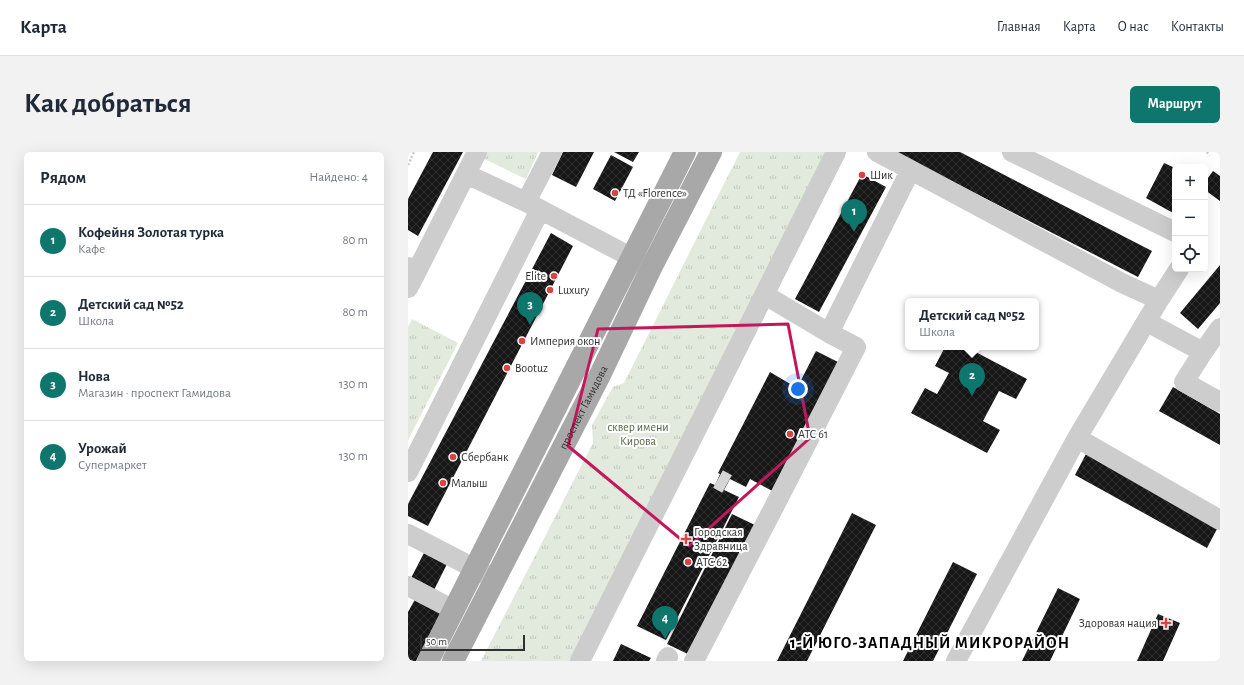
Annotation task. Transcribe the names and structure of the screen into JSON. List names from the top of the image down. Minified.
{"streets":{"main road":["проспект Гамидова"]},"districts":["1-Й ЮГО-ЗАПАДНЫЙ МИКРОРАЙОН"],"parks":["сквер имени Кирова"],"places":{"other":["Шик","ТД «Florence»","Elite","Luxury","Империя окон","Bootuz","АТС 61","Сбербанк","Малыш","АТС 62"],"health":["Городская Здравница","Здоровая нация"]},"scale_bar":"50 m","page":{"header":"Карта","nav":["Главная","Карта","О нас","Контакты"],"buttons":"Маршрут","title":"Как добраться","heading":["Рядом","Найдено: 4"],"map_buttons":["+","−"],"pins":["1","3","2","4"],"list":[{"mark":"1","name":"Кофейня Золотая турка","note":"Кафе","value":"80 m"},{"mark":"2","name":"Детский сад №52","note":"Школа","value":"80 m"},{"mark":"3","name":"Нова","note":"Магазин · проспект Гамидова","value":"130 m"},{"mark":"4","name":"Урожай","note":"Супермаркет","value":"130 m"}],"popup":["Детский сад №52","Школа"],"scale":"50 m"}}
